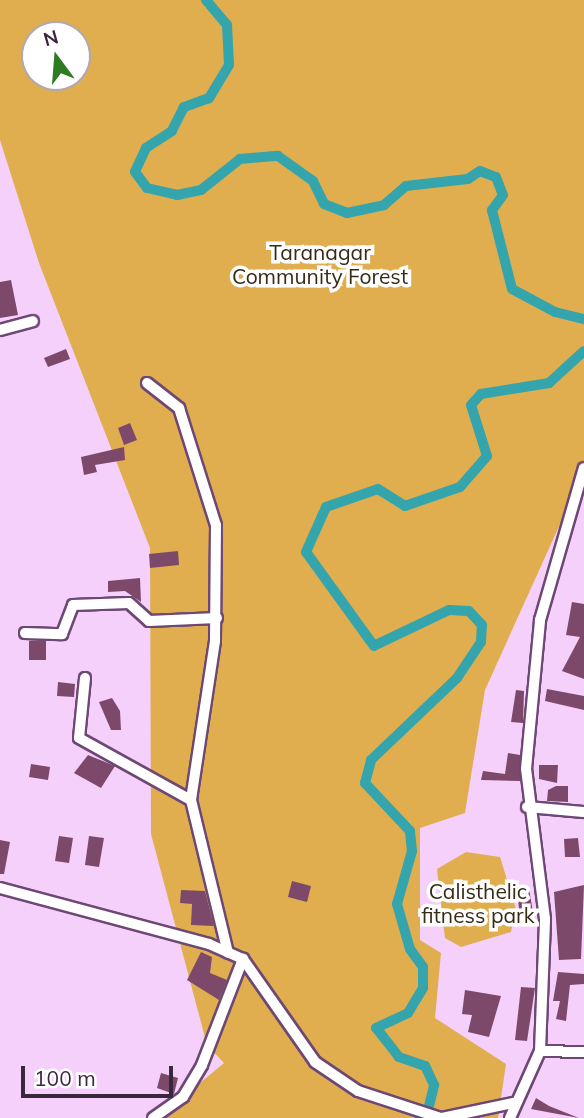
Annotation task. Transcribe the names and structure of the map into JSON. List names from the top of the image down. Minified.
{"parks":["Taranagar Community Forest","Calisthelic fitness park"],"scale_bar":"100 m","north":"top"}
